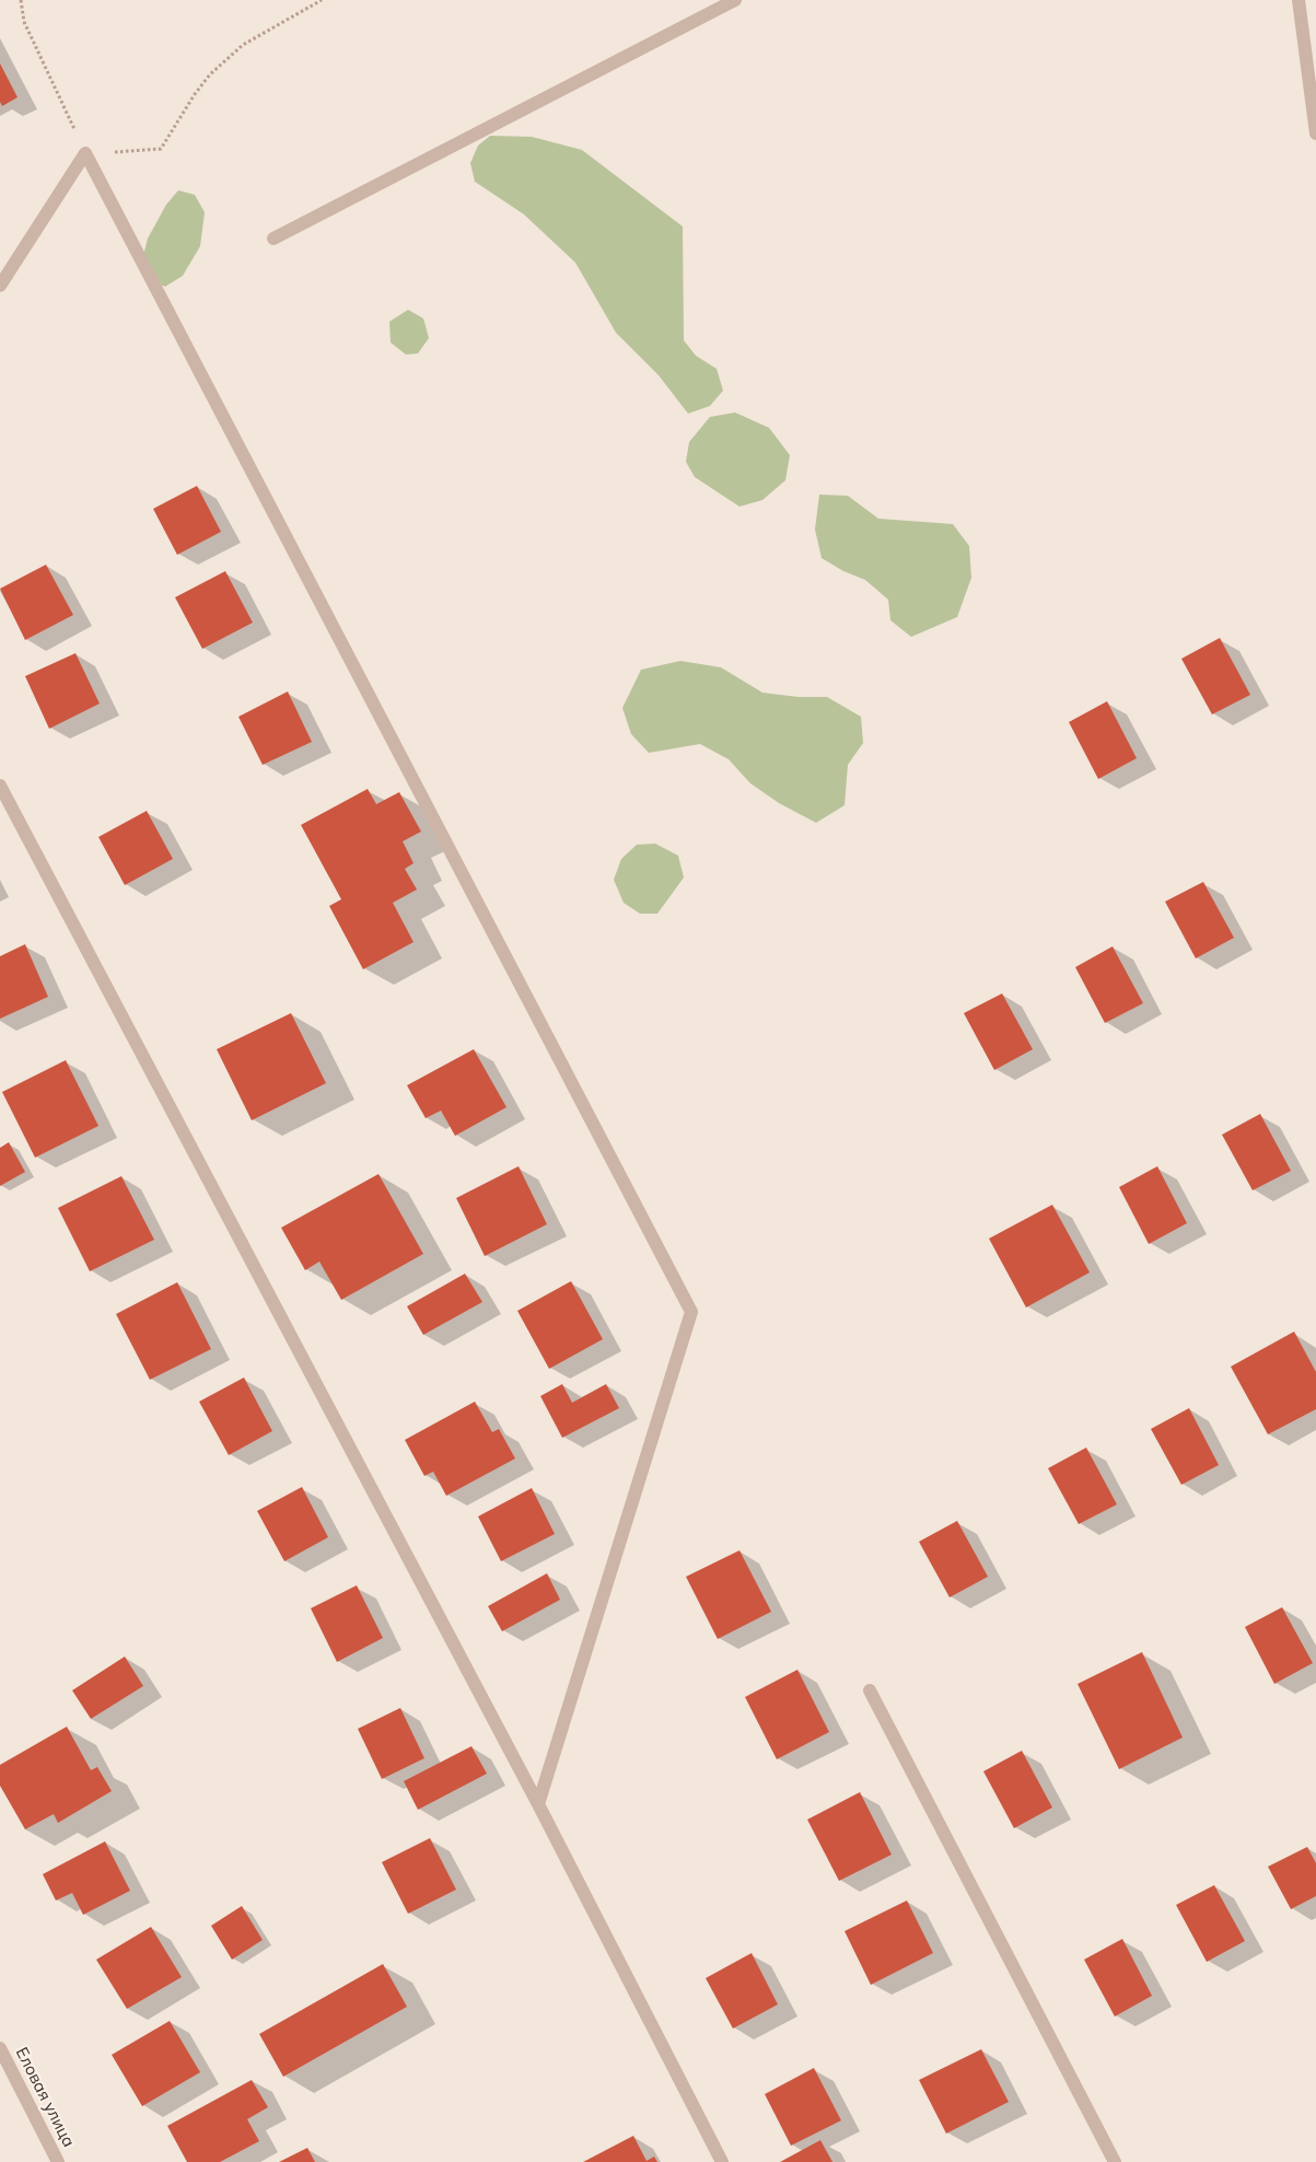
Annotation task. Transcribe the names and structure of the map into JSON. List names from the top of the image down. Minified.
{"streets":{"street":["Еловая улица"]}}
